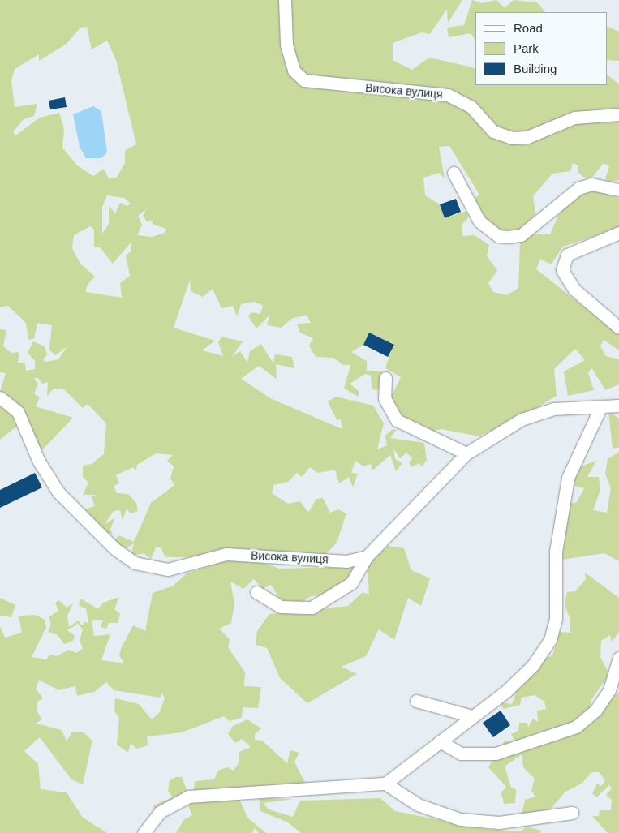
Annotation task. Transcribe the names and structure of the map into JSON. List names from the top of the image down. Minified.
{"streets":{"street":["Висока вулиця"]},"legend":["Road","Park","Building"]}
